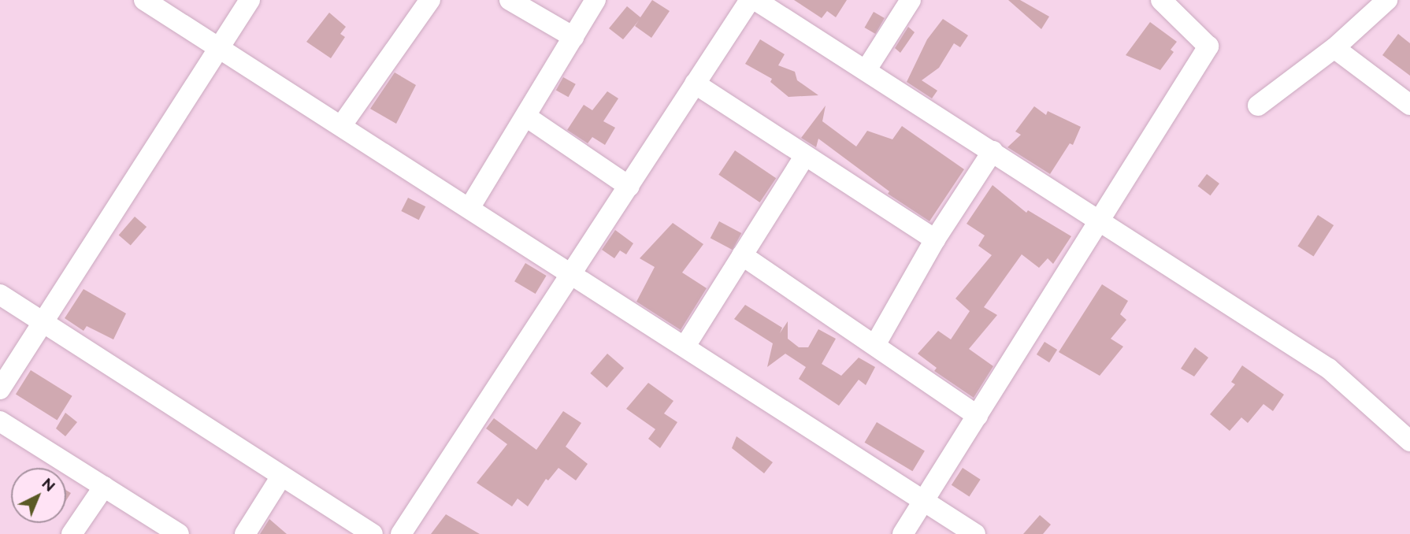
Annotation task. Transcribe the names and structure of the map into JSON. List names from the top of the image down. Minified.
{"north":"top right"}
